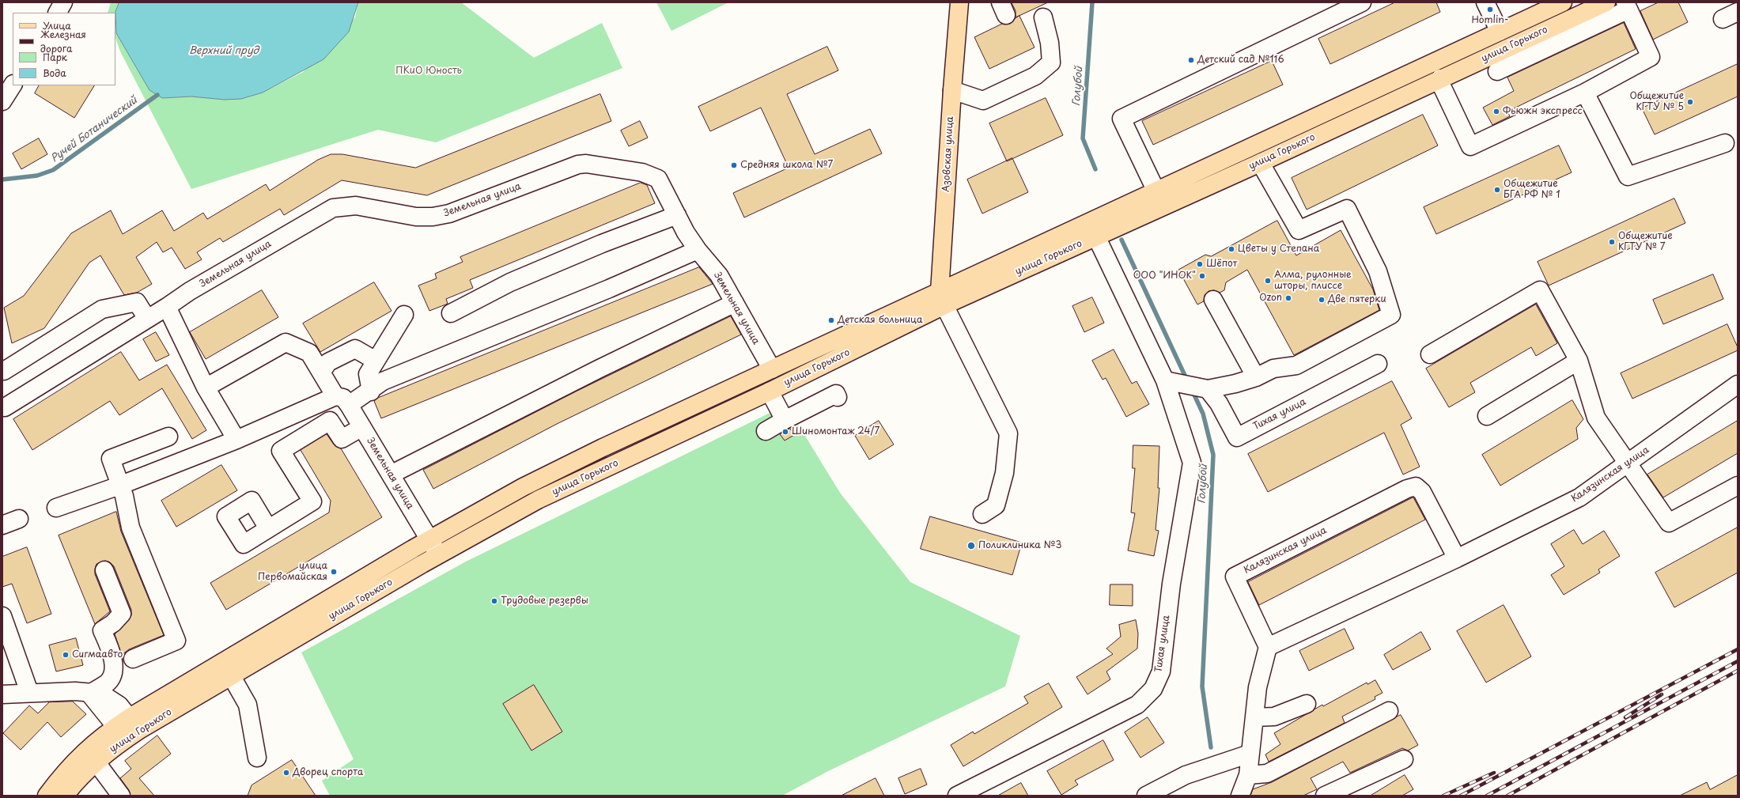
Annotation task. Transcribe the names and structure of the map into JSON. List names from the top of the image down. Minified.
{"streets":{"main road":["улица Горького","Азовская улица"],"street":["Земельная улица","Тихая улица","Калязинская улица"]},"crossings":[["улица Горького","Азовская улица"],["улица Горького","Земельная улица"],["улица Горького","Тихая улица"]],"water":["Верхний пруд","Голубой","Ручей Ботанический"],"parks":["ПКиО Юность"],"places":["Homlin-","Детский сад №116","Общежитие КГТУ № 5","Фьюжн экспресс","Средняя школа №7","Общежитие БГА РФ № 1","Общежитие КГТУ № 7","Цветы у Степана","Шёпот","ООО \"ИНОК\"","Алма, рулонные шторы, плиссе","Ozon","Две пятерки","Детская больница","Шиномонтаж 24/7","Поликлиника №3","улица Первомайская","Трудовые резервы","Сигмаавто","Дворец спорта"],"legend":["Улица","Железная дорога","Парк","Вода"]}
